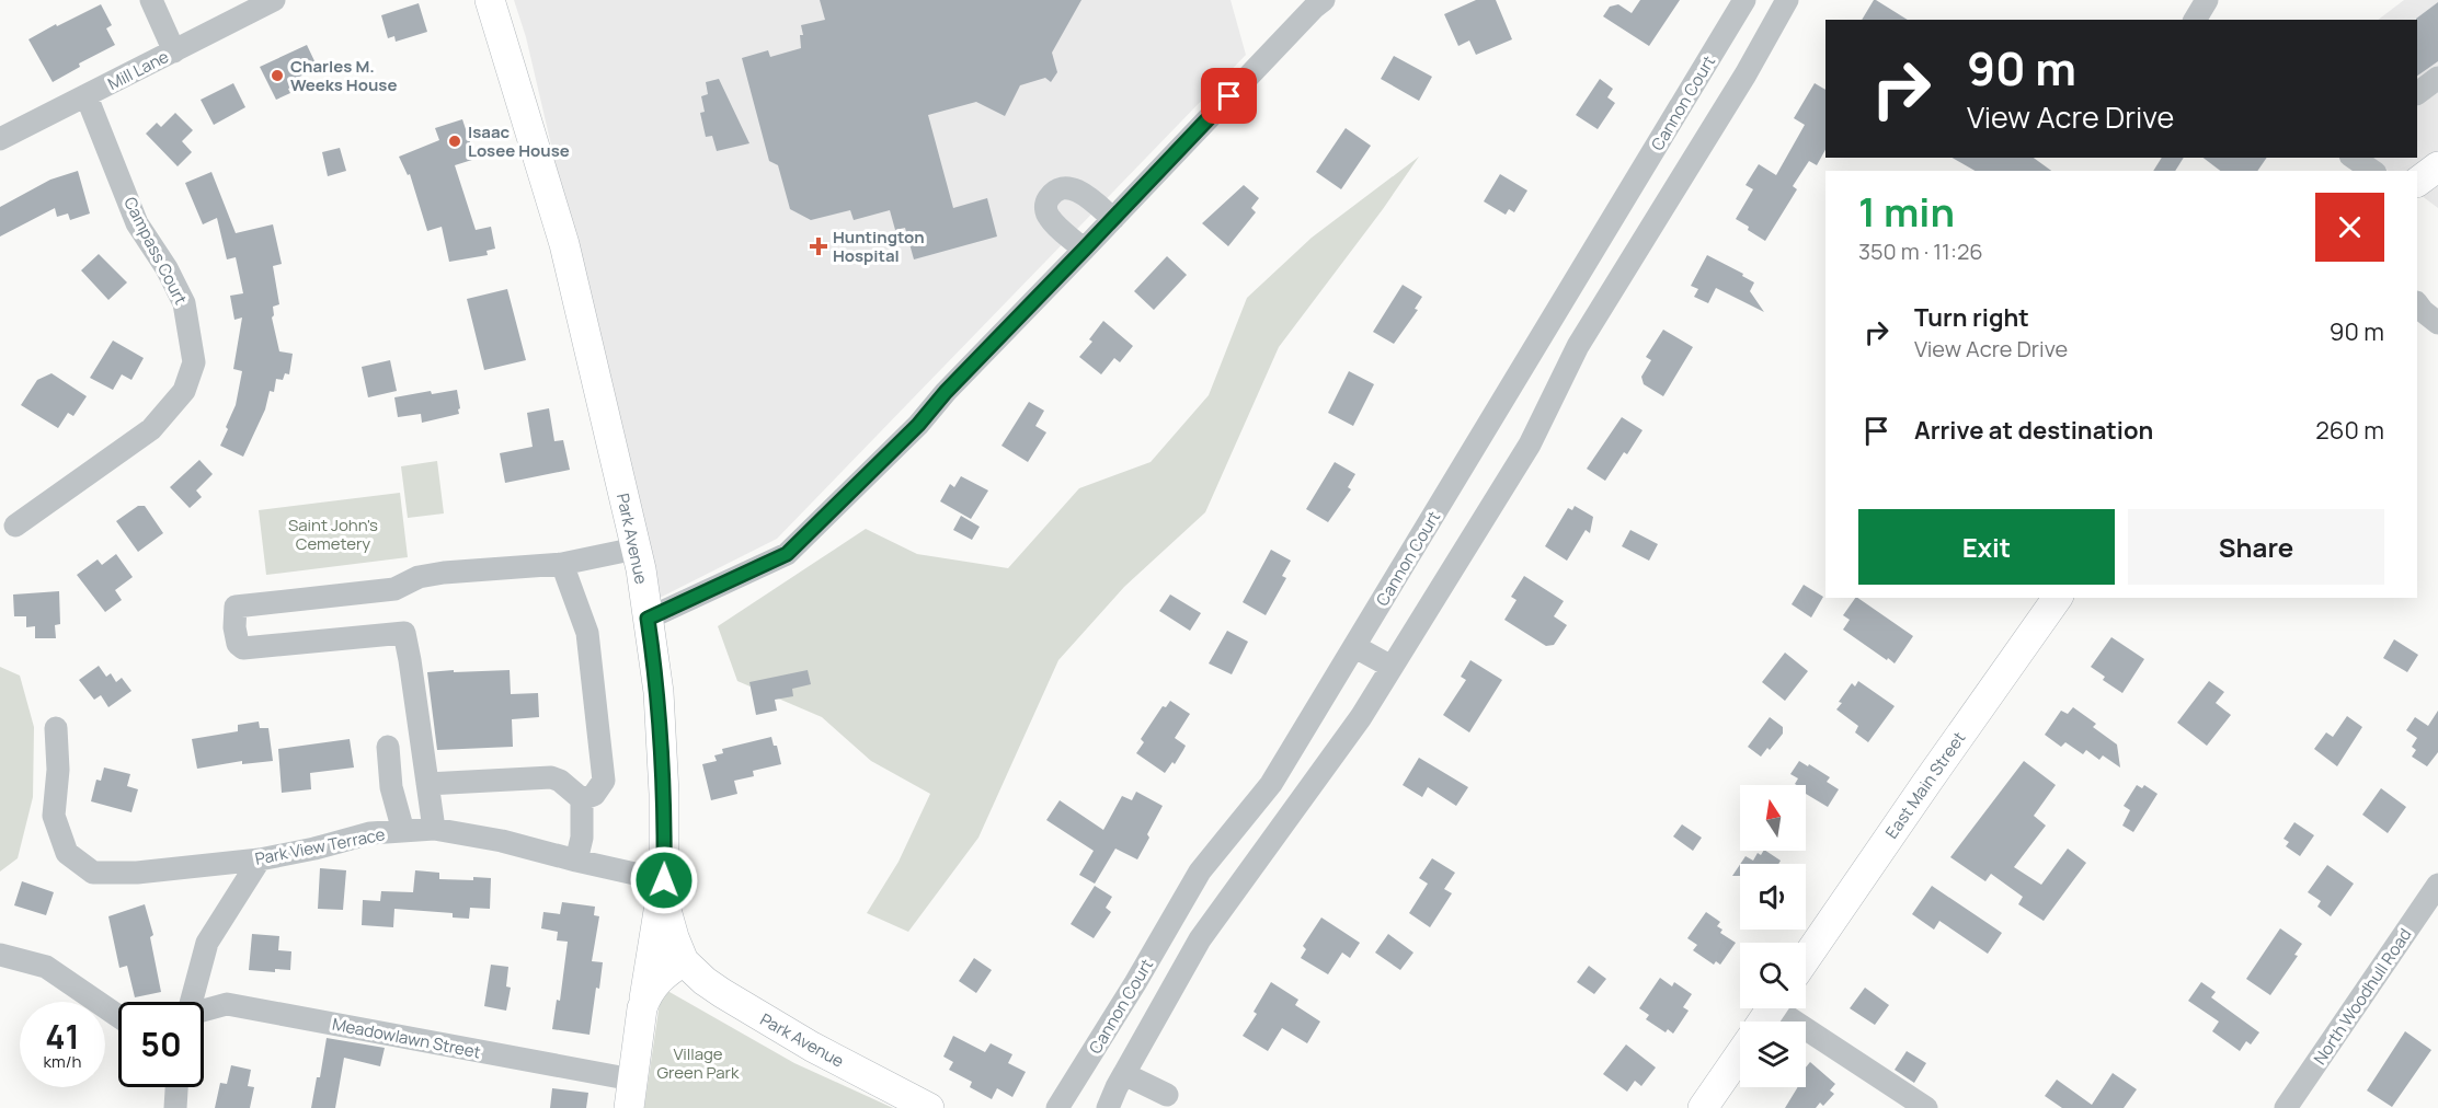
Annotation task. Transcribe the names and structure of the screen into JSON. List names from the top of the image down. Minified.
{"streets":{"main road":["Park Avenue","East Main Street"],"street":["Mill Lane","Cannon Court","Campass Court","Park View Terrace","North Woodhull Road","Meadowlawn Street"]},"crossings":[["Mill Lane","Campass Court"],["Park Avenue","Park View Terrace"]],"parks":["Saint John's Cemetery","Village Green Park"],"places":{"other":["Charles M. Weeks House","Isaac Losee House"],"health":["Huntington Hospital"]},"north":"top","page":{"turn":["90 m","View Acre Drive"],"heading":["1 min","350 m · 11:26"],"list":[{"name":"Turn right","note":"View Acre Drive","value":"90 m"},{"name":"Arrive at destination","value":"260 m"}],"buttons":["Exit","Share"],"speed":"41 km/h","limit":"50"}}
